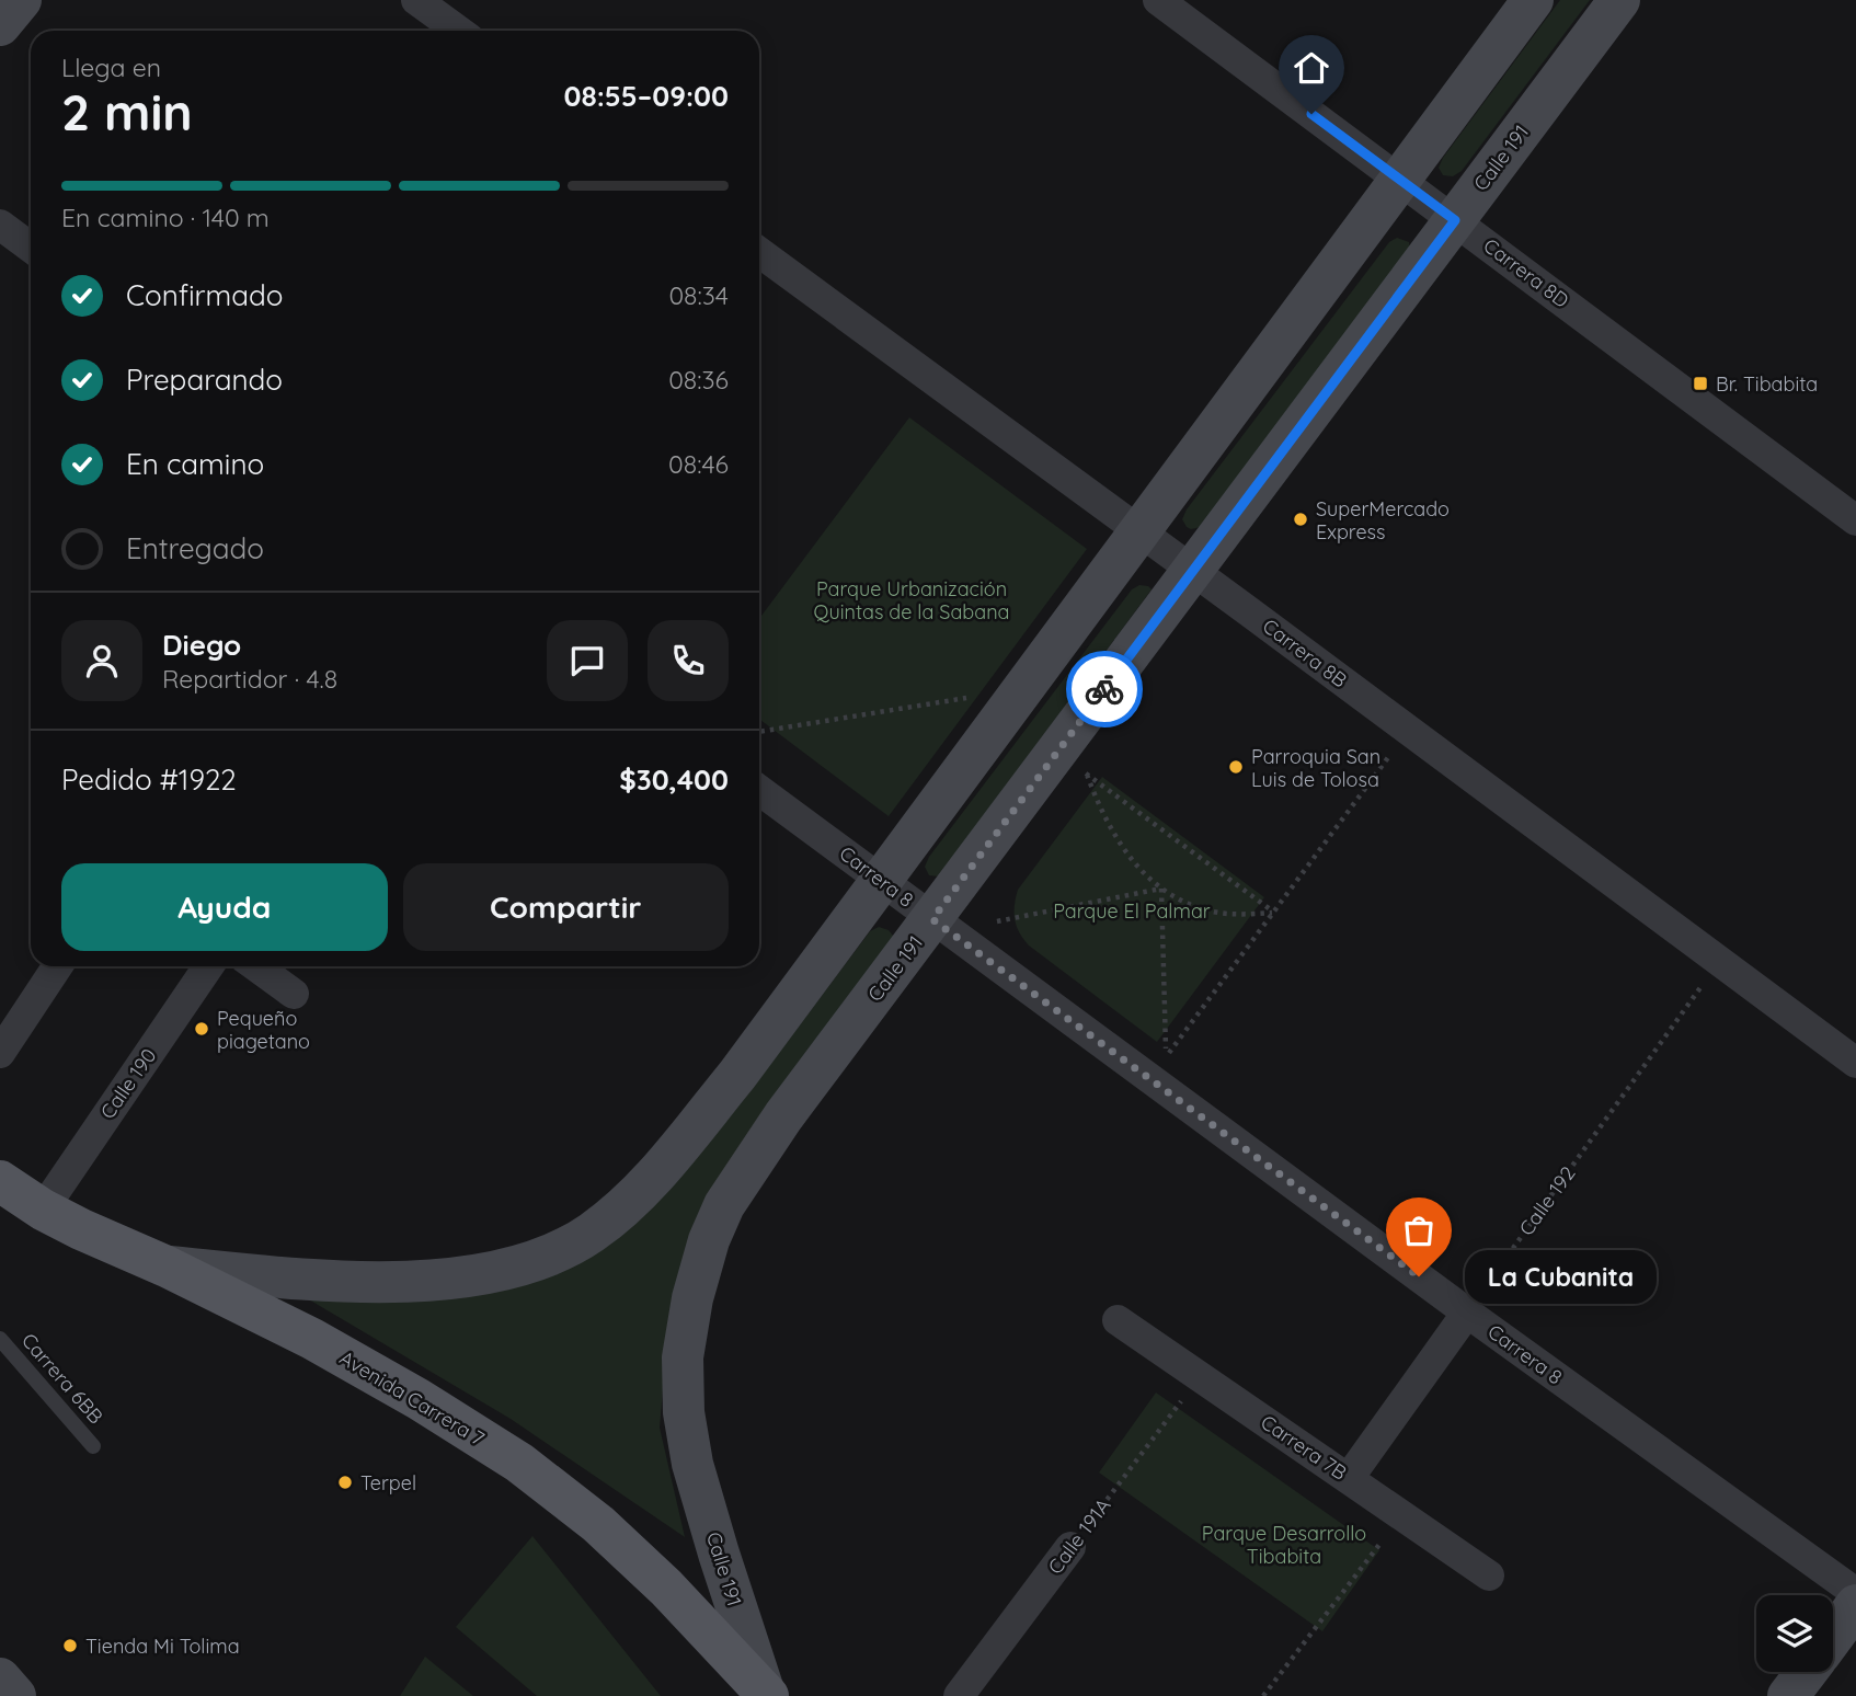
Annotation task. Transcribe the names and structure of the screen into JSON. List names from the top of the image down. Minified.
{"streets":{"main road":["Avenida Carrera 7"],"street":["Calle 191","Carrera 8D","Carrera 8B","Carrera 8","Calle 190","Carrera 7B","Calle 191A"],"lane":["Carrera 6BB"],"path":["Calle 192"]},"crossings":[["Calle 191","Carrera 8D"],["Calle 191","Carrera 8B"],["Calle 191","Carrera 8"],["Calle 191","Avenida Carrera 7"],["Carrera 8B","Calle 192"],["Carrera 8","Calle 192"],["Calle 190","Avenida Carrera 7"],["Carrera 7B","Calle 191A"]],"parks":["Parque Urbanización Quintas de la Sabana","Parque El Palmar","Parque Desarrollo Tibabita"],"places":{"transit":["Br. Tibabita"],"other":["SuperMercado Express","Parroquia San Luis de Tolosa","Pequeño piagetano","La Cubanita","Terpel","Tienda Mi Tolima"]},"page":{"heading":["2 min","Llega en","08:55–09:00"],"panel":["Diego","Repartidor · 4.8","Pedido #1922","$30,400"],"bar":"En camino · 140 m","list":[["Confirmado","08:34"],["Preparando","08:36"],["En camino","08:46"],"Entregado"],"buttons":["Ayuda","Compartir"],"bubble":"La Cubanita"}}
